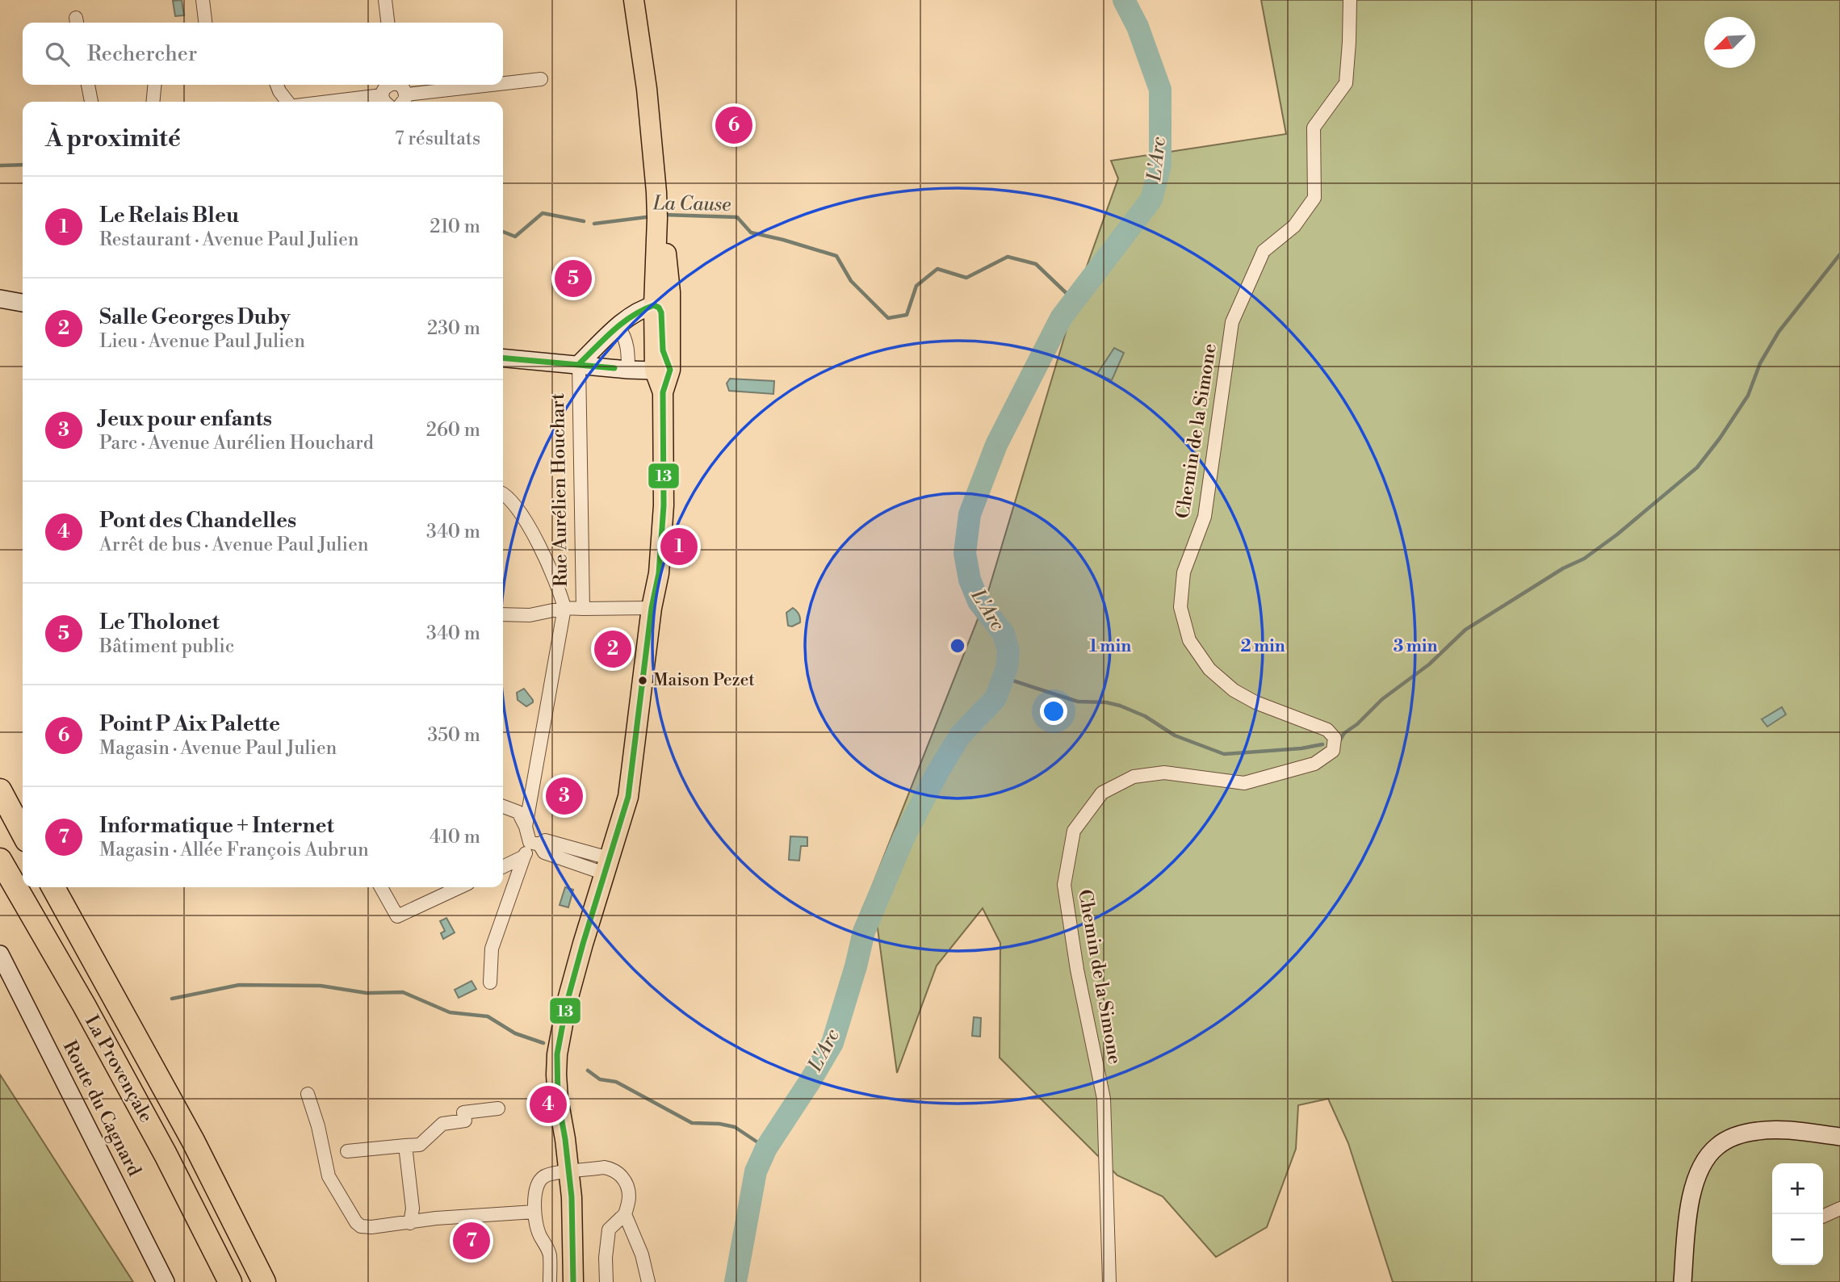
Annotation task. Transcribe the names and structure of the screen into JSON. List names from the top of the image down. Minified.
{"streets":{"highway":["La Provençale"],"street":["Chemin de la Simone","Rue Aurélien Houchart","Route du Cagnard"]},"water":["L'Arc","La Cause"],"places":["Maison Pezet"],"lines":["transit line 13"],"north":"bottom left","page":{"search":"Rechercher","heading":["À proximité","7 résultats"],"pins":["6","5","1","2","3","4","7"],"list":[{"mark":"1","name":"Le Relais Bleu","note":"Restaurant · Avenue Paul Julien","value":"210 m"},{"mark":"2","name":"Salle Georges Duby","note":"Lieu · Avenue Paul Julien","value":"230 m"},{"mark":"3","name":"Jeux pour enfants","note":"Parc · Avenue Aurélien Houchard","value":"260 m"},{"mark":"4","name":"Pont des Chandelles","note":"Arrêt de bus · Avenue Paul Julien","value":"340 m"},{"mark":"5","name":"Le Tholonet","note":"Bâtiment public","value":"340 m"},{"mark":"6","name":"Point P Aix Palette","note":"Magasin · Avenue Paul Julien","value":"350 m"},{"mark":"7","name":"Informatique + Internet","note":"Magasin · Allée François Aubrun","value":"410 m"}],"map_buttons":["+","−"]},"rings":["1 min","2 min","3 min"]}
